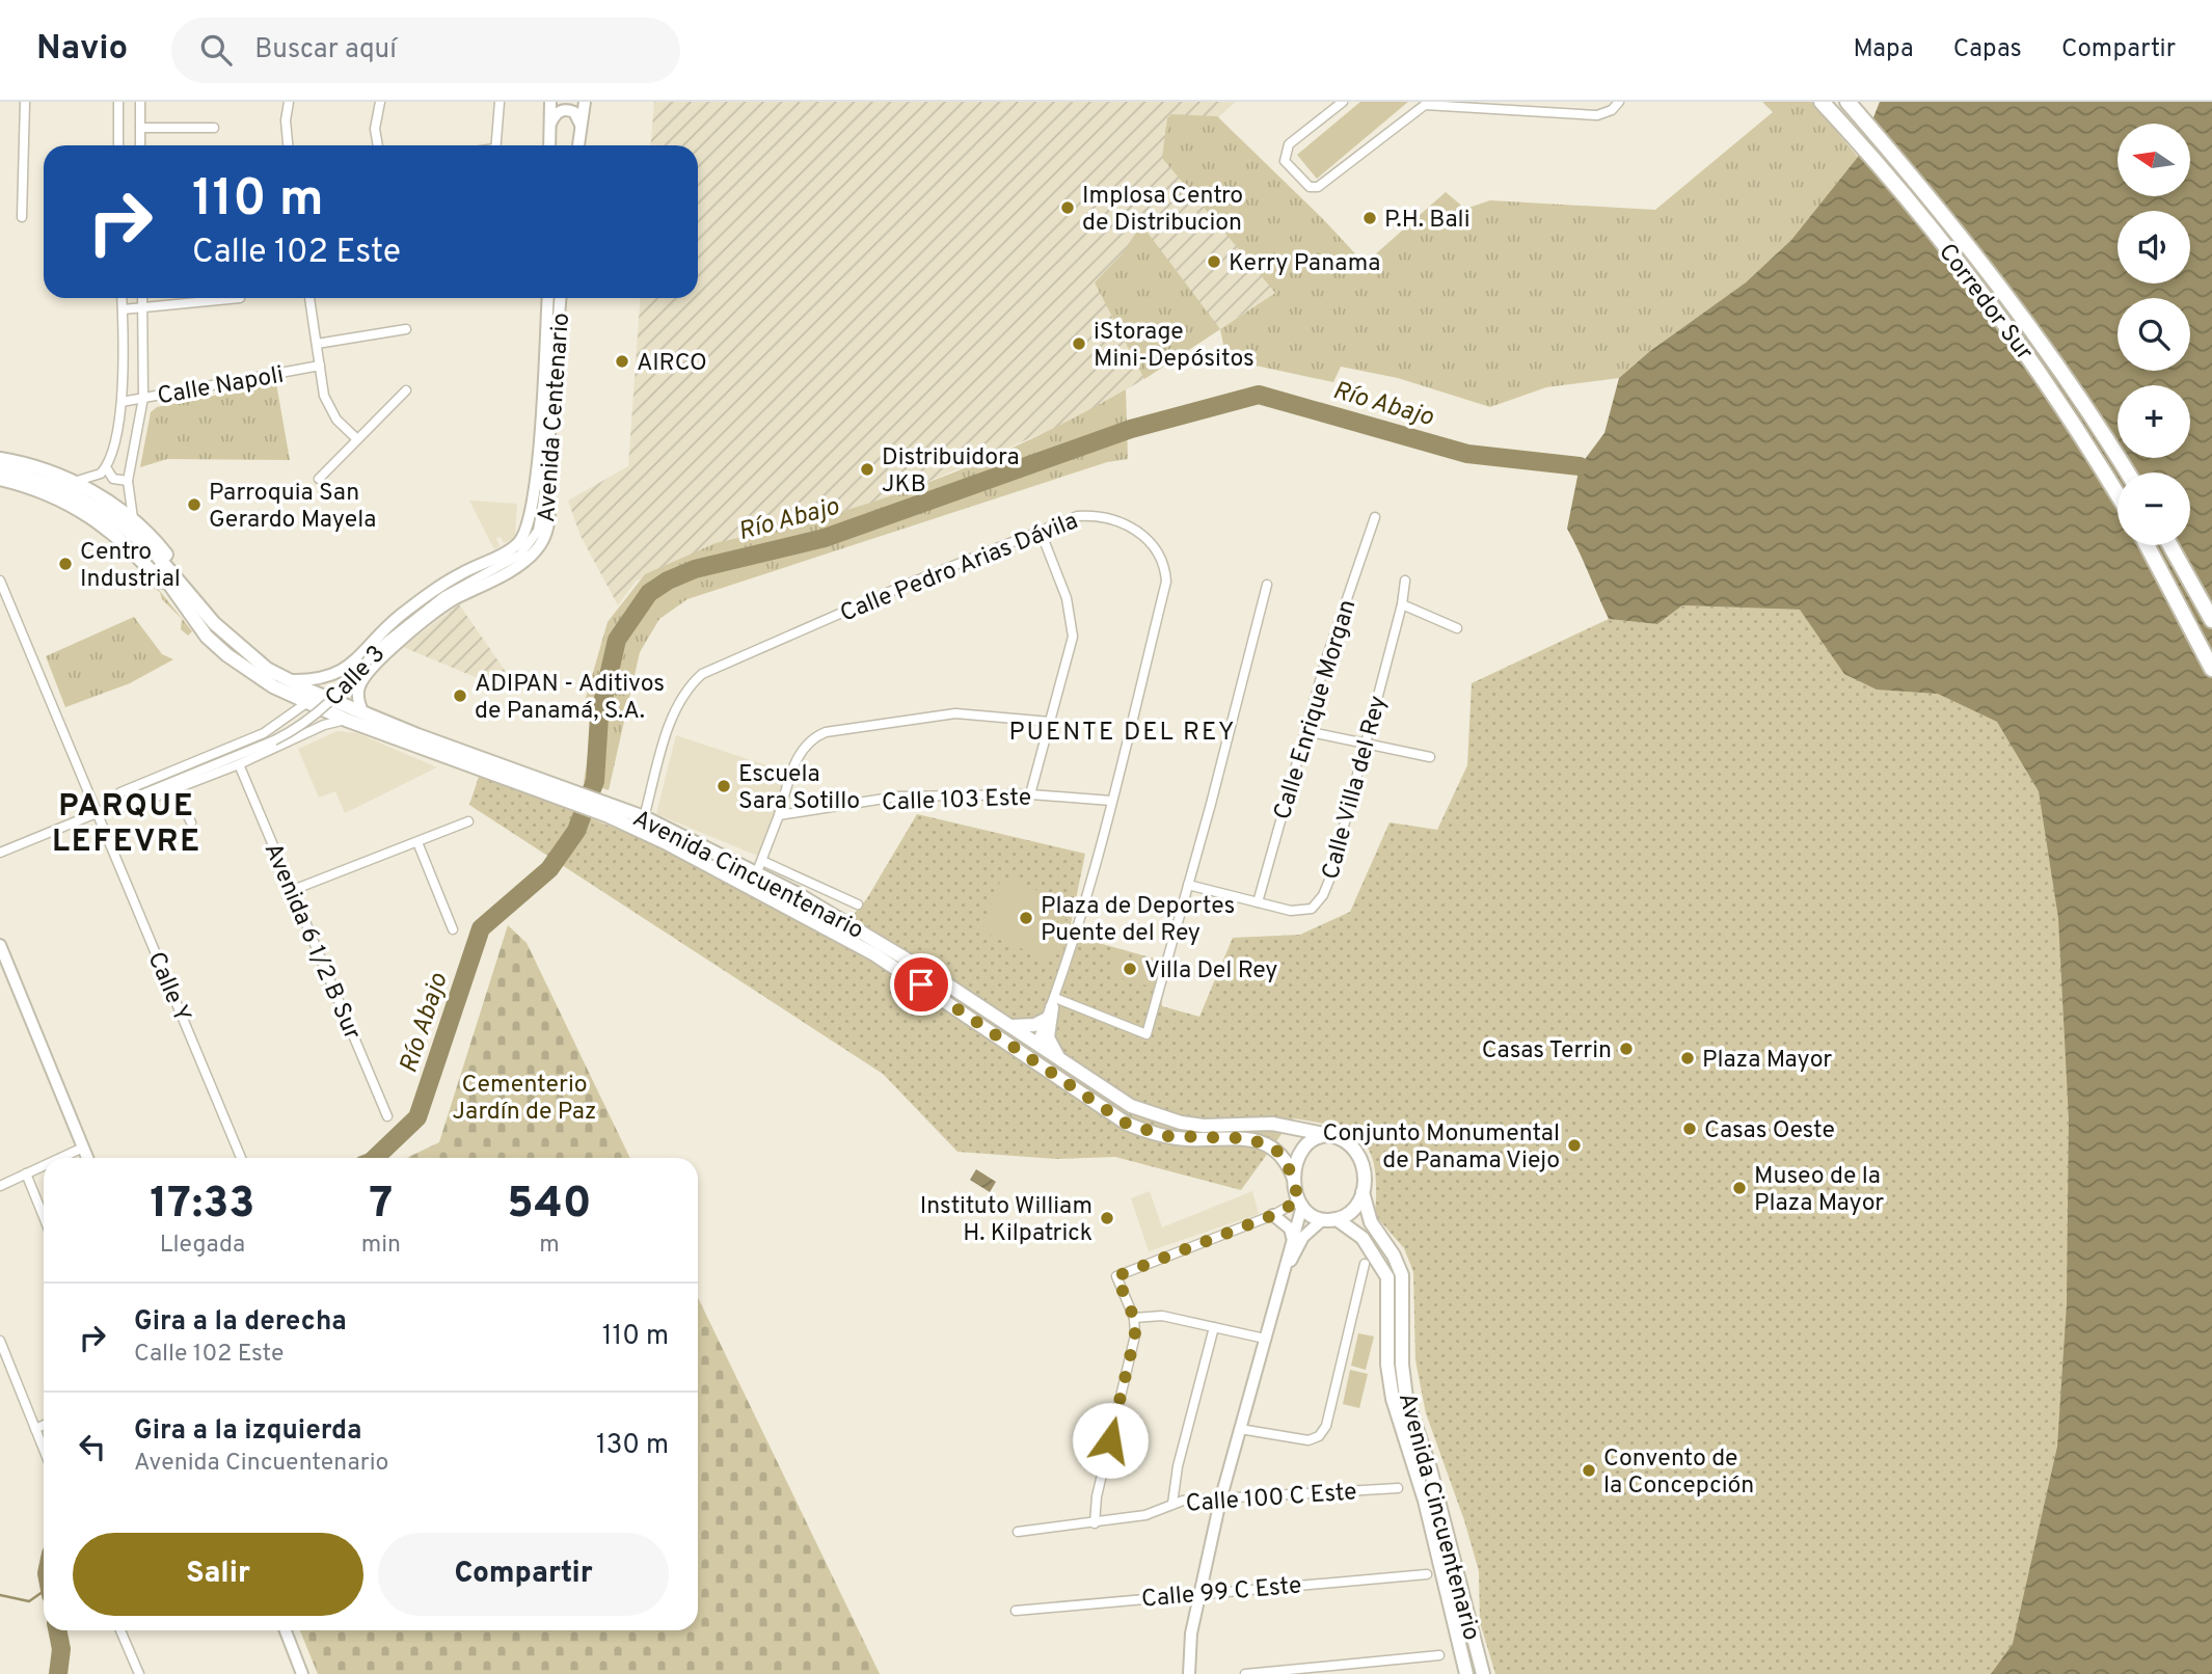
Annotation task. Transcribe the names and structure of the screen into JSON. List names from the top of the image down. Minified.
{"streets":{"highway":["Corredor Sur"],"main road":["Avenida Centenario","Avenida Cincuentenario"],"street":["Calle Napoli","Calle Pedro Arias Dávila","Calle 3","Calle Enrique Morgan","Calle Villa del Rey","Calle 103 Este","Avenida 6 1/2 B Sur","Calle Y","Calle 100 C Este","Calle 99 C Este"]},"crossings":[["Avenida Centenario","Calle 3"],["Calle Pedro Arias Dávila","Calle 103 Este"],["Calle Pedro Arias Dávila","Avenida Cincuentenario"],["Calle 3","Avenida Cincuentenario"],["Calle 3","Avenida 6 1/2 B Sur"],["Calle 3","Calle Y"],["Calle Enrique Morgan","Calle Villa del Rey"]],"districts":["PUENTE DEL REY","PARQUE LEFEVRE"],"water":["Río Abajo"],"parks":["Cementerio Jardín de Paz"],"places":["Implosa Centro de Distribucion","P.H. Bali","Kerry Panama","iStorage Mini-Depósitos","AIRCO","Distribuidora JKB","Parroquia San Gerardo Mayela","Centro Industrial","ADIPAN - Aditivos de Panamá, S.A.","Escuela Sara Sotillo","Plaza de Deportes Puente del Rey","Villa Del Rey","Casas Terrin","Plaza Mayor","Casas Oeste","Conjunto Monumental de Panama Viejo","Museo de la Plaza Mayor","Instituto William H. Kilpatrick","Convento de la Concepción"],"north":"left","page":{"header":"Navio","search":"Buscar aquí","nav":["Mapa","Capas","Compartir"],"map_buttons":["+","−"],"turn":["110 m","Calle 102 Este"],"eta":["17:33","Llegada","7","min","540","m"],"list":[{"name":"Gira a la derecha","note":"Calle 102 Este","value":"110 m"},{"name":"Gira a la izquierda","note":"Avenida Cincuentenario","value":"130 m"}],"buttons":["Salir","Compartir"]}}
